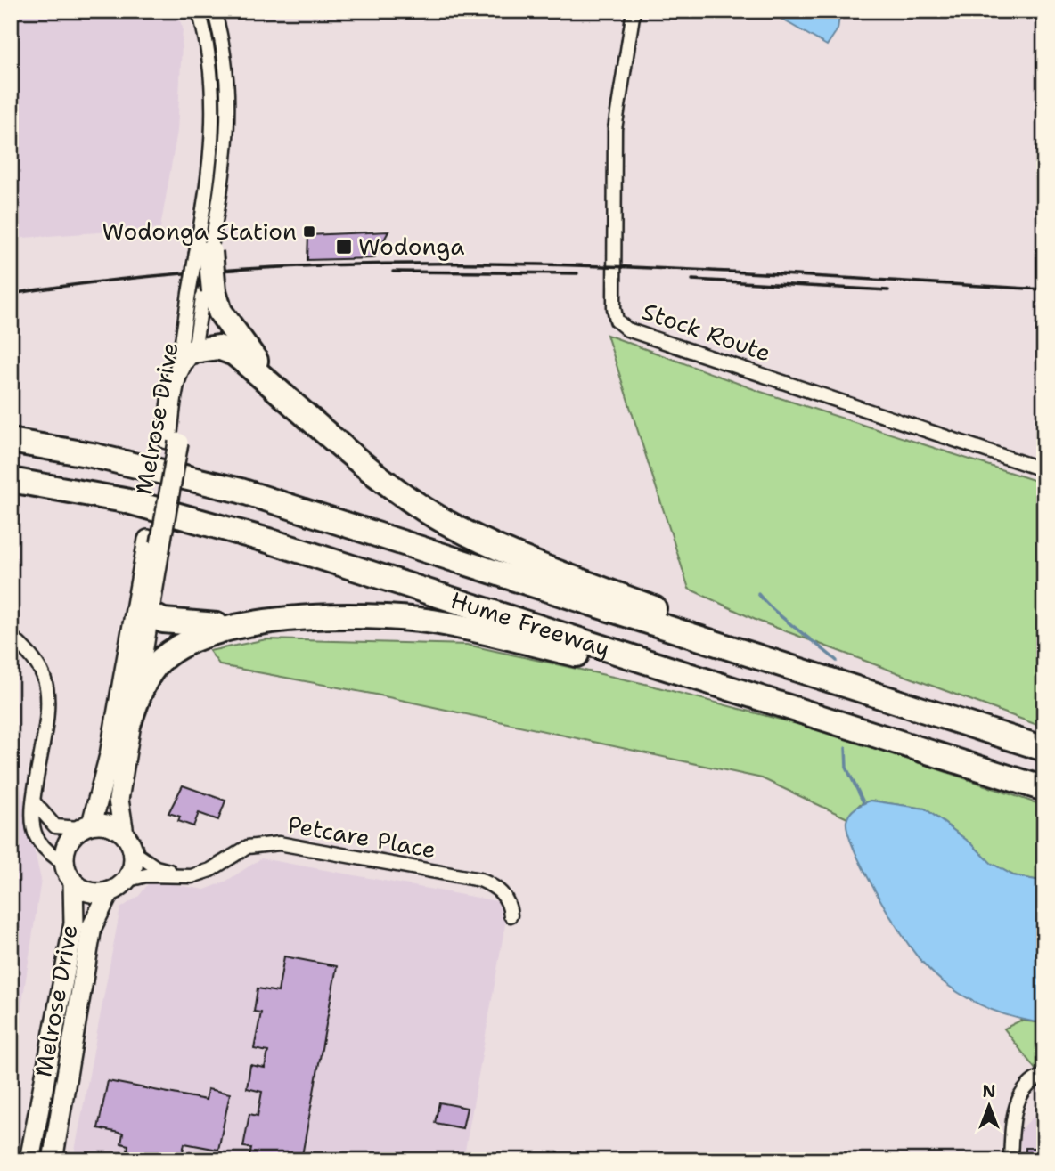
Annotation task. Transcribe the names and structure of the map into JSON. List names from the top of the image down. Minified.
{"streets":{"highway":["Hume Freeway"],"main road":["Melrose Drive"],"street":["Stock Route","Petcare Place"]},"crossings":[["Melrose Drive","Petcare Place"]],"places":{"transit":["Wodonga Station","Wodonga"]},"north":"top"}
